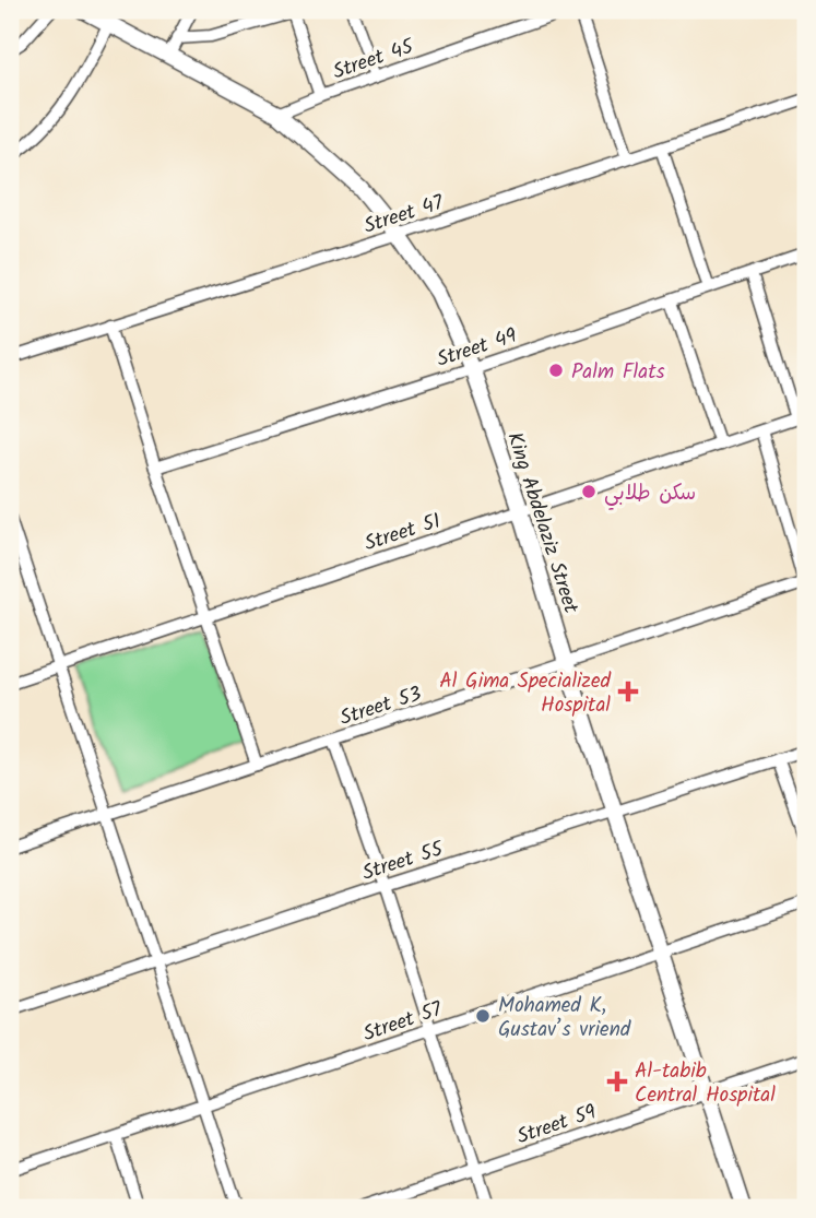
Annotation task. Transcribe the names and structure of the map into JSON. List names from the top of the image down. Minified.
{"streets":{"street":["Street 45","Street 47","Street 49","King Abdelaziz Street","Street 51","Street 53","Street 55","Street 57","Street 59"]},"crossings":[["Street 45","King Abdelaziz Street"],["Street 47","King Abdelaziz Street"],["Street 49","King Abdelaziz Street"],["King Abdelaziz Street","Street 51"],["King Abdelaziz Street","Street 53"],["King Abdelaziz Street","Street 55"],["King Abdelaziz Street","Street 57"],["King Abdelaziz Street","Street 59"]],"places":{"other":["Palm Flats","سكن طلابي","Mohamed K, Gustav’s vriend"],"health":["Al Gima Specialized Hospital","Al-tabib Central Hospital"]}}
